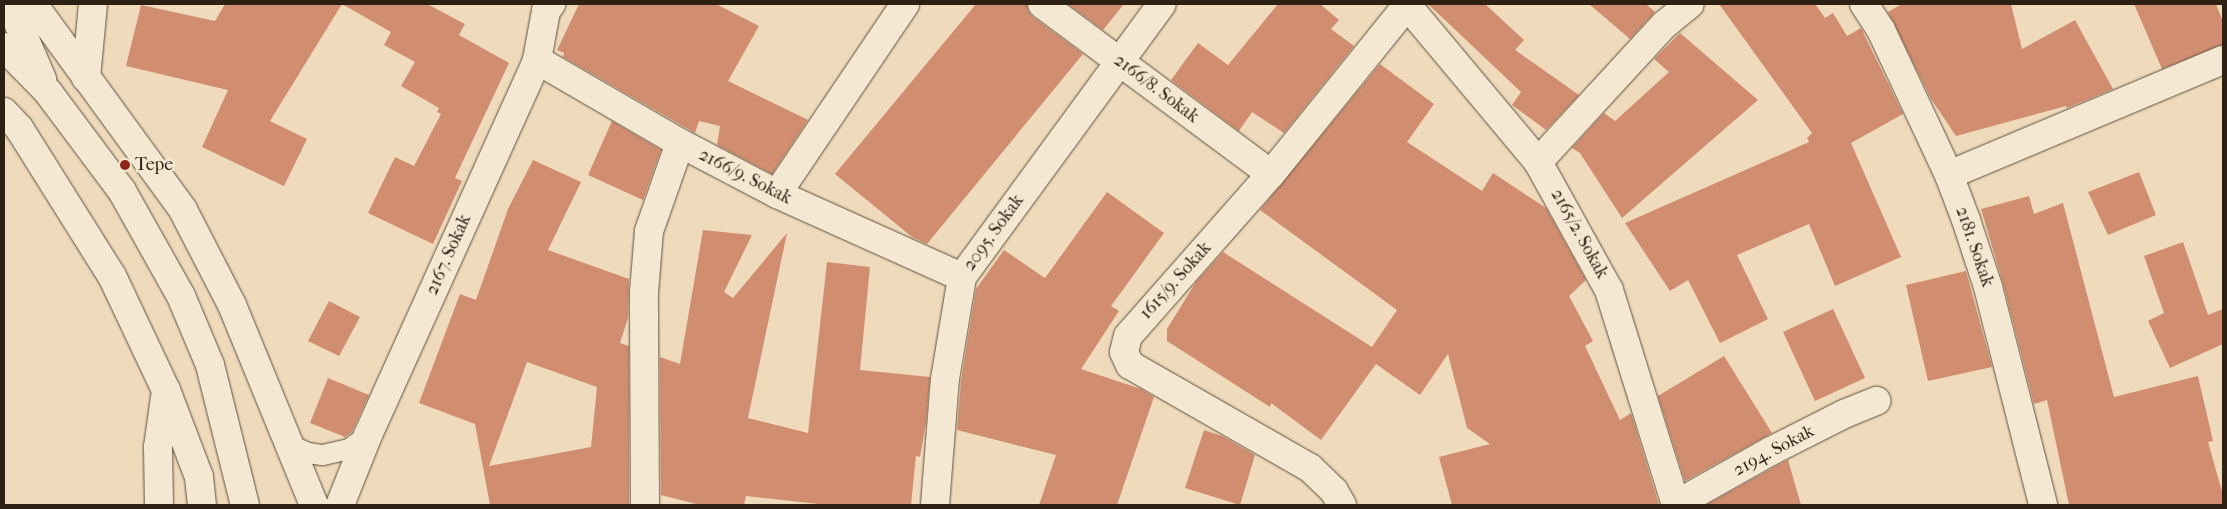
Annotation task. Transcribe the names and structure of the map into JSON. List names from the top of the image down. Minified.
{"streets":{"street":["2166/8. Sokak","2166/9. Sokak","2095. Sokak","2165/2. Sokak","2181. Sokak","2167. Sokak","1615/9. Sokak","2194. Sokak"]},"crossings":[["2166/8. Sokak","2095. Sokak"],["2166/8. Sokak","1615/9. Sokak"],["2166/9. Sokak","2095. Sokak"],["2166/9. Sokak","2167. Sokak"],["2165/2. Sokak","1615/9. Sokak"],["2165/2. Sokak","2194. Sokak"]],"places":["Tepe"]}
